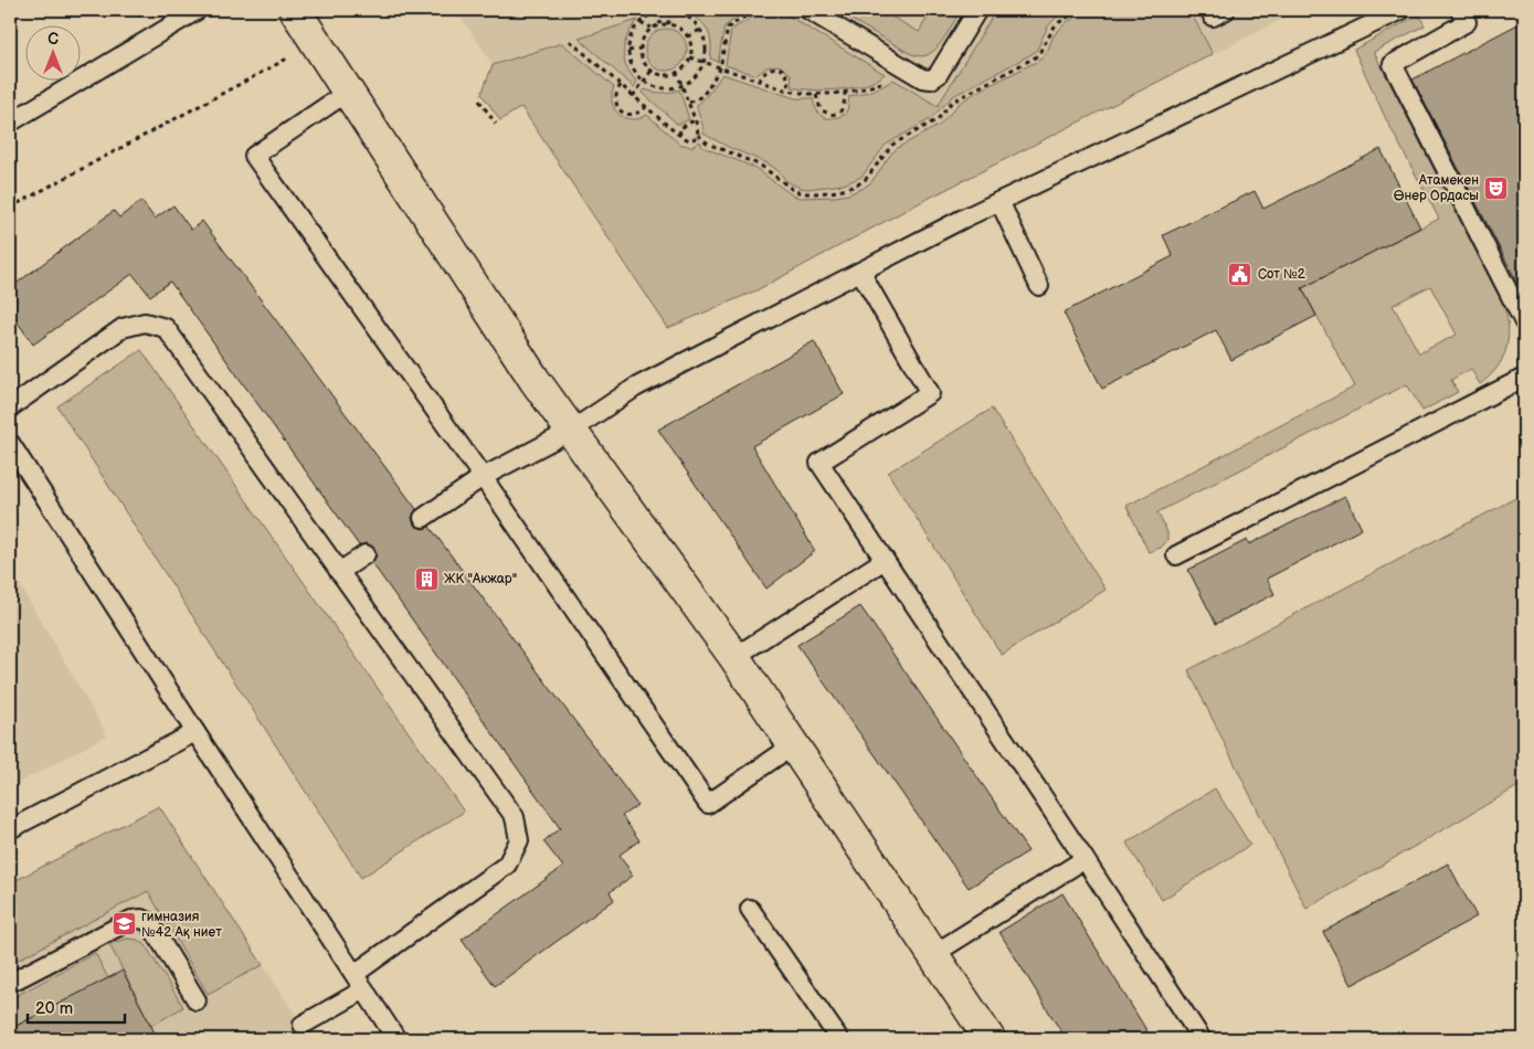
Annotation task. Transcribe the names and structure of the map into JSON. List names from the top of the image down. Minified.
{"places":{"theatre":["Атамекен Өнер Ордасы"],"public building":["Сот №2"],"building":["ЖК \"Акжар\""],"school or university":["гимназия №42 Ақ ниет"]},"scale_bar":"20 m","north":"top"}
